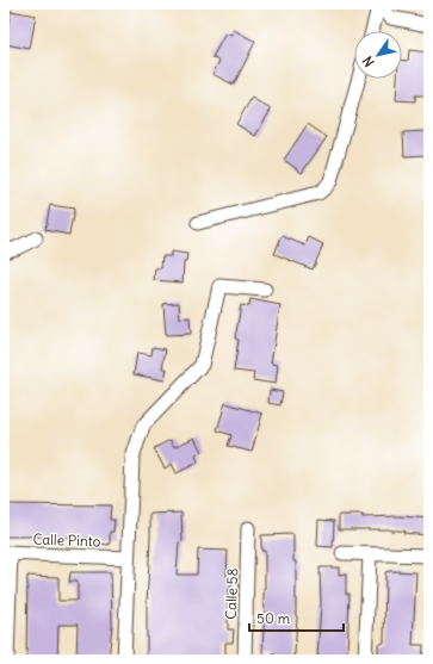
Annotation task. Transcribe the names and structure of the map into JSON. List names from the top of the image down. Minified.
{"streets":{"street":["Calle Pinto","Calle 58"]},"scale_bar":"50 m","north":"bottom left"}
